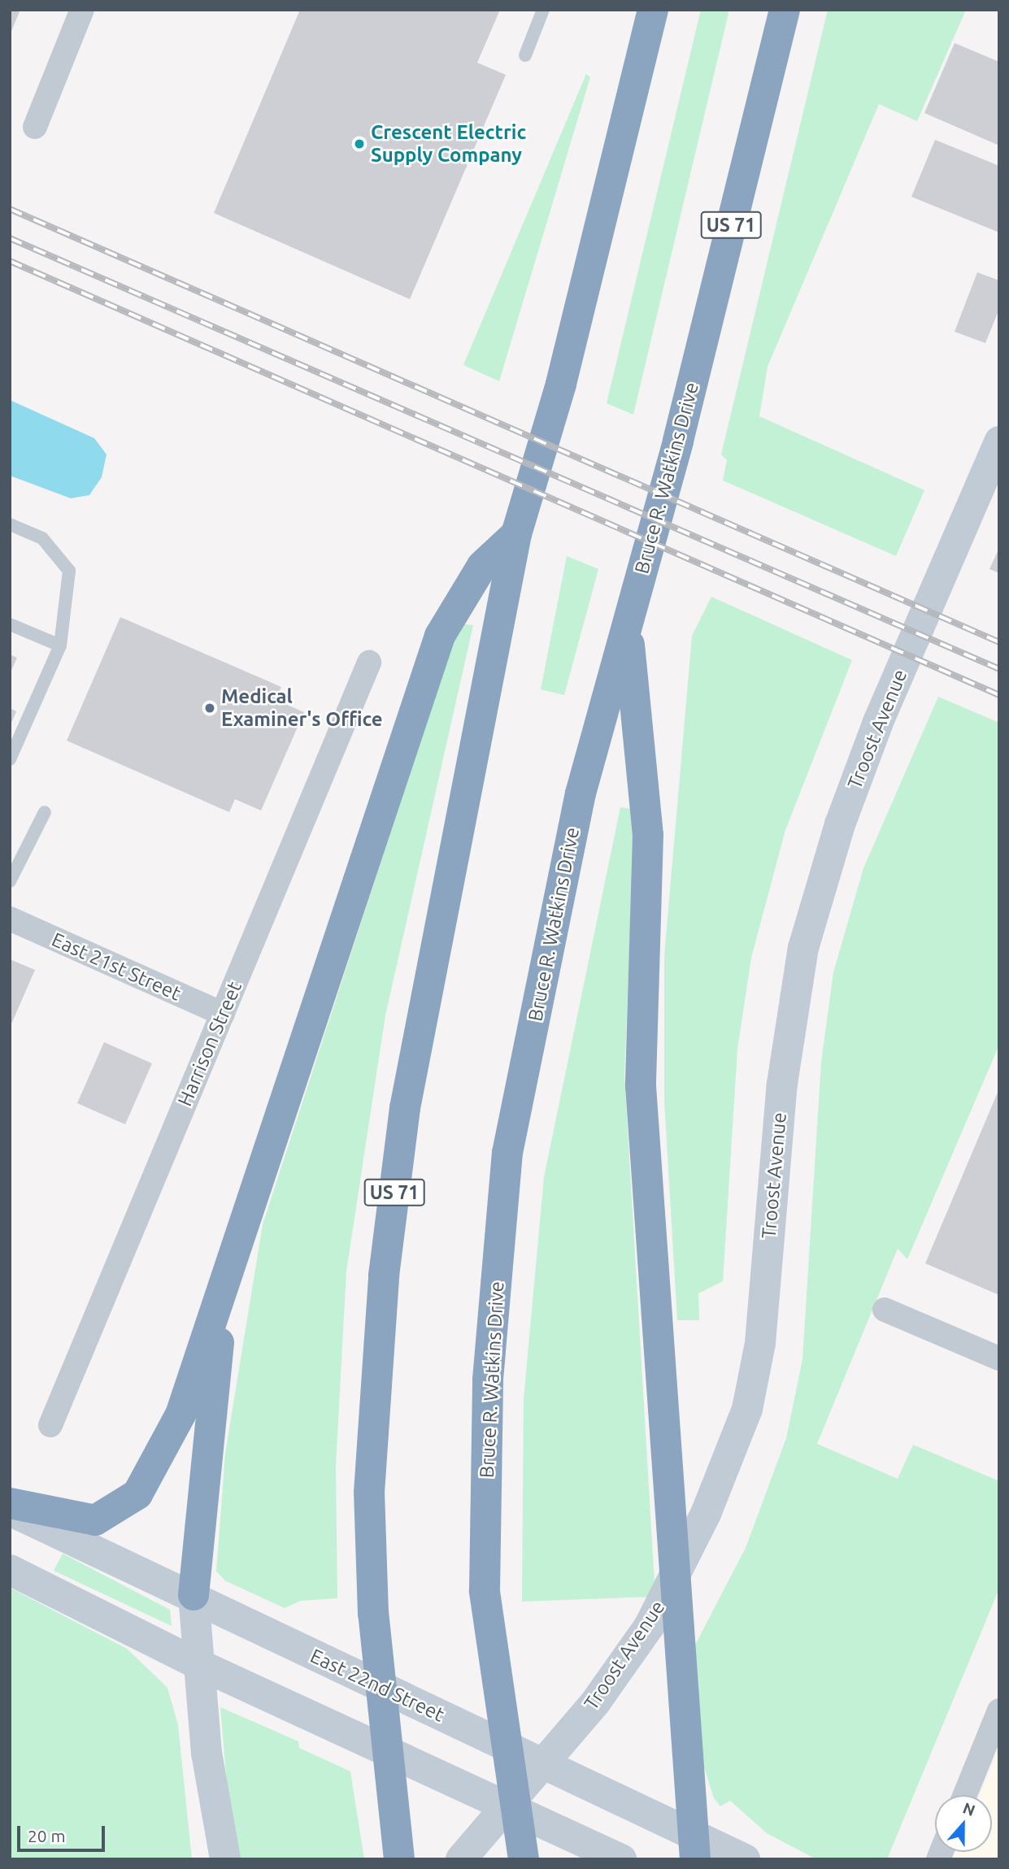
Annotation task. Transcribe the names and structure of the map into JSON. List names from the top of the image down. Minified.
{"streets":{"highway":["US 71","Bruce R. Watkins Drive"],"main road":["Troost Avenue","East 22nd Street"],"street":["East 21st Street","Harrison Street"]},"crossings":[["East 21st Street","Harrison Street"]],"places":["Crescent Electric Supply Company","Medical Examiner's Office"],"scale_bar":"20 m","north":"top"}
